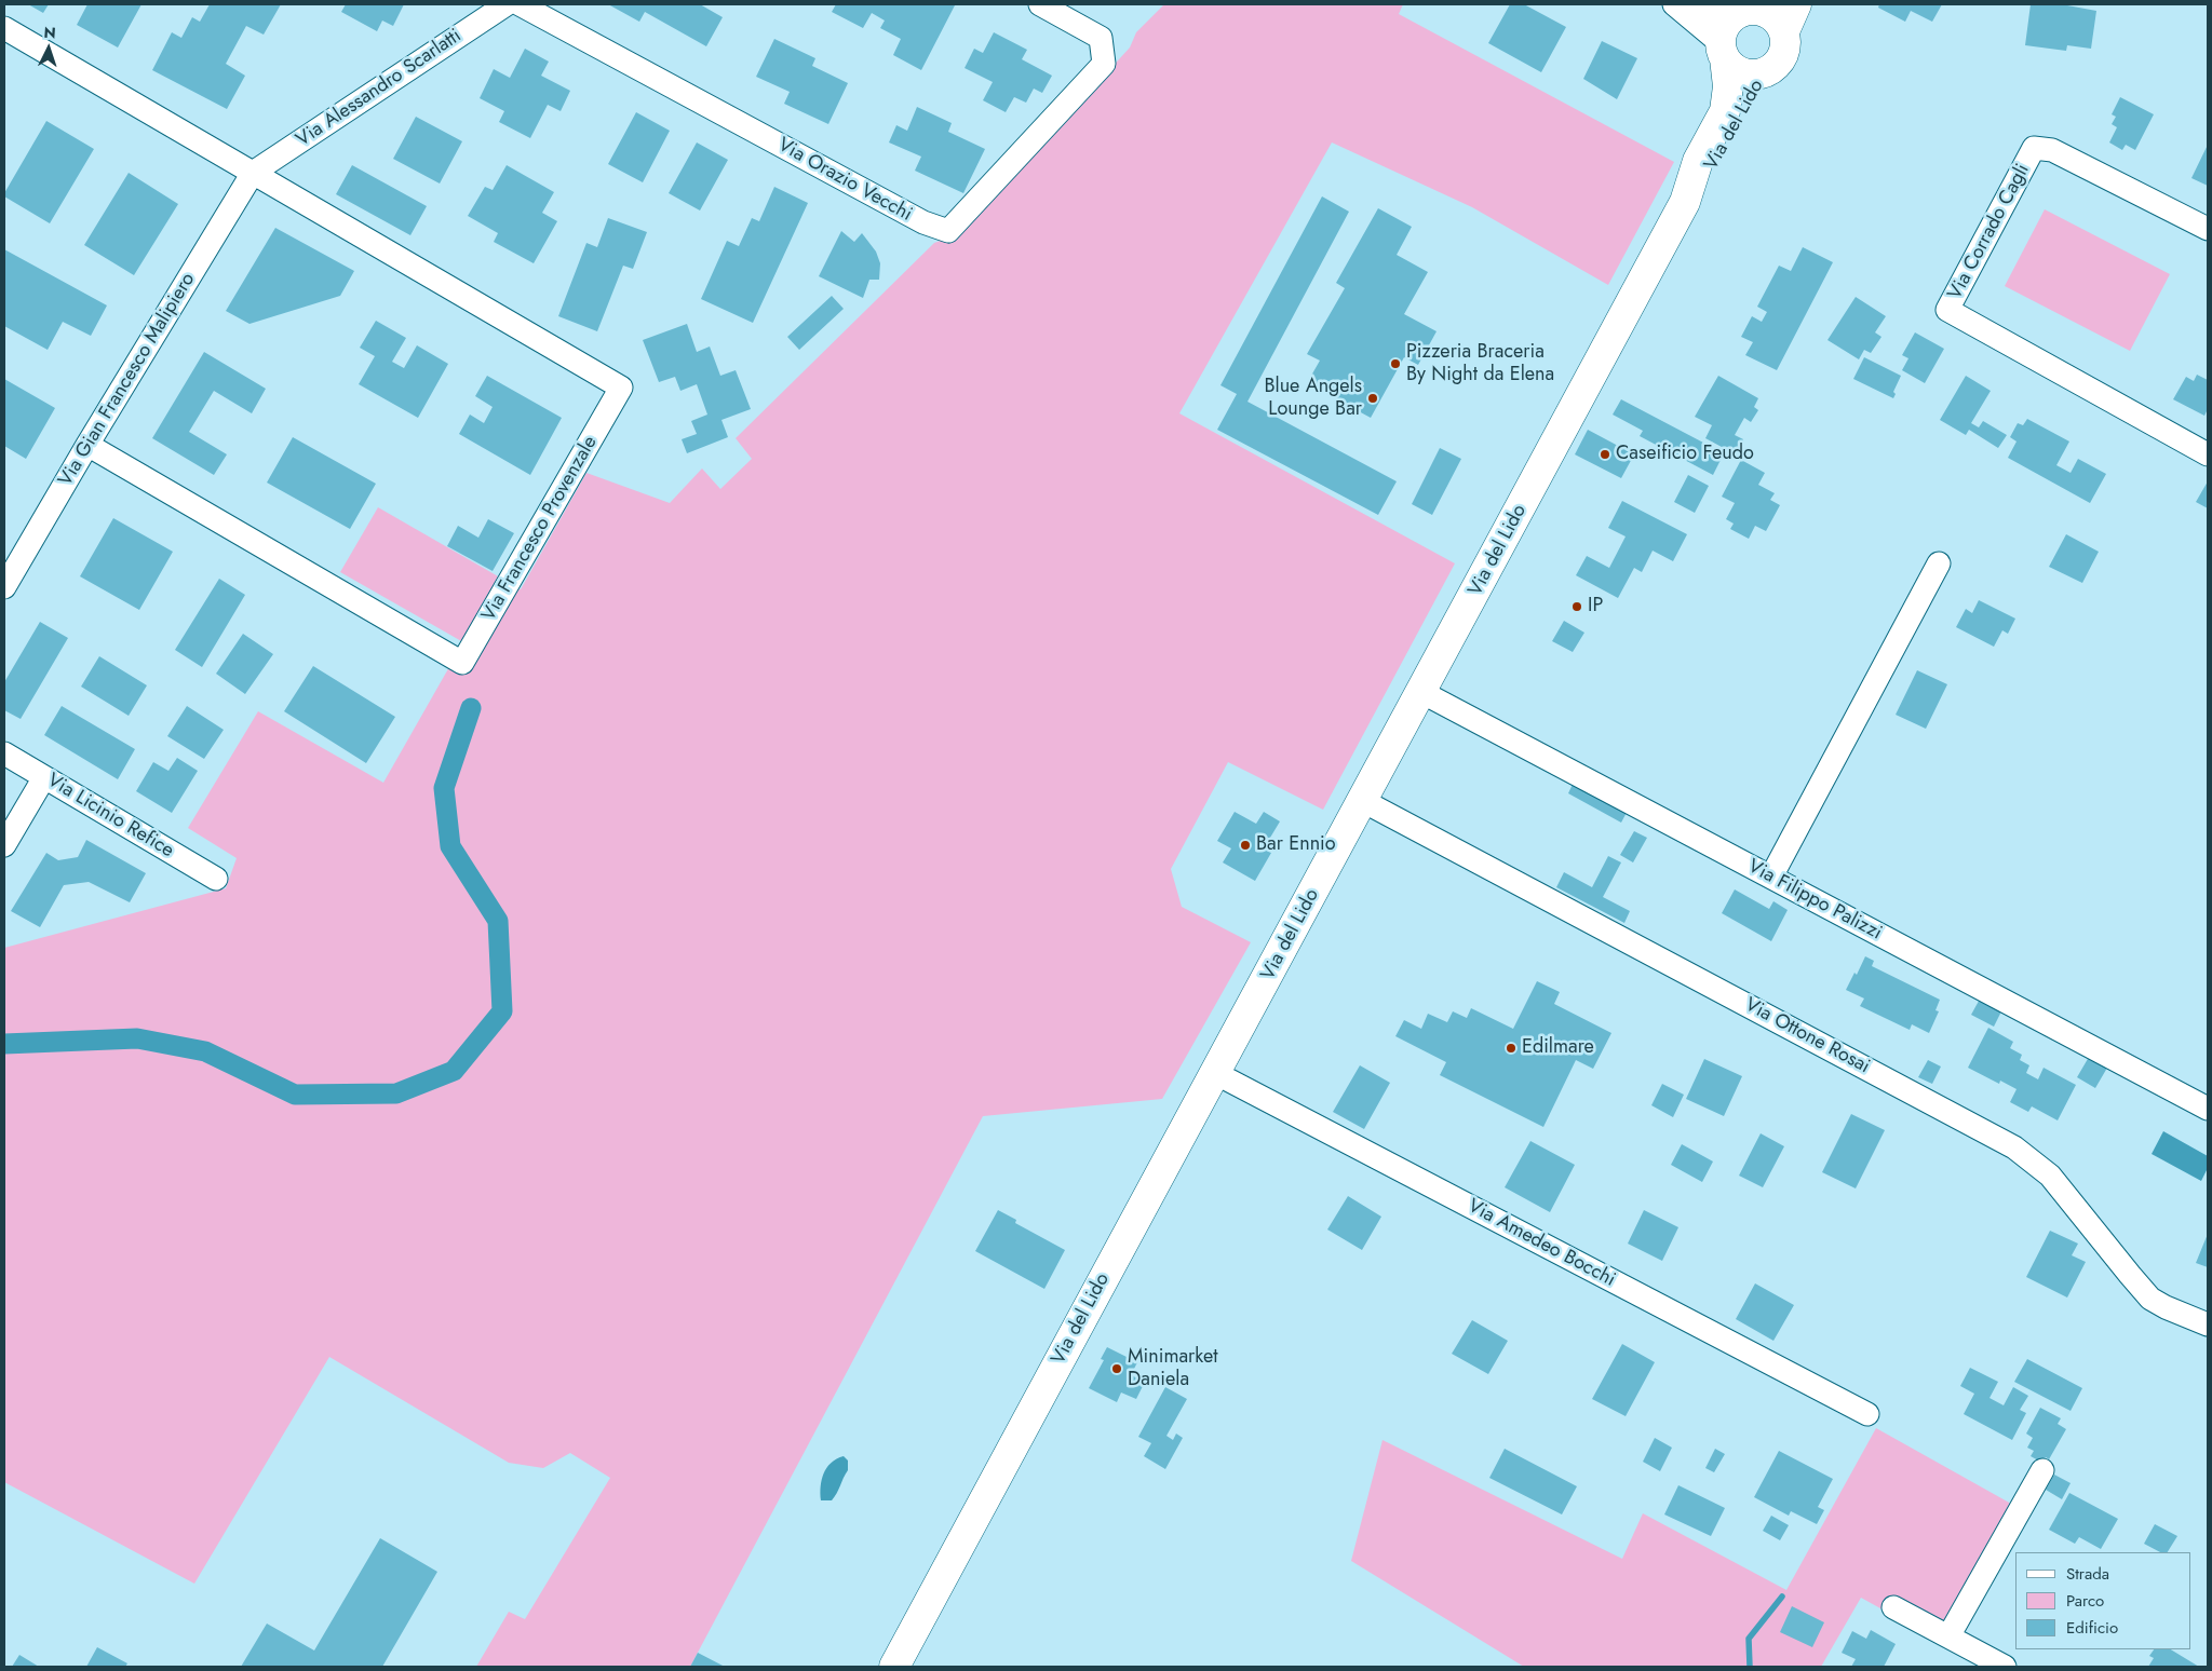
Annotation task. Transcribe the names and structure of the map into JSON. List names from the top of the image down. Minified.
{"streets":{"main road":["Via del Lido"],"street":["Via Alessandro Scarlatti","Via Orazio Vecchi","Via Corrado Cagli","Via Gian Francesco Malipiero","Via Francesco Provenzale","Via Licinio Refice","Via Filippo Palizzi","Via Ottone Rosai","Via Amedeo Bocchi"]},"crossings":[["Via Alessandro Scarlatti","Via Gian Francesco Malipiero"],["Via Alessandro Scarlatti","Via Francesco Provenzale"],["Via del Lido","Via Filippo Palizzi"],["Via del Lido","Via Ottone Rosai"],["Via del Lido","Via Amedeo Bocchi"],["Via Gian Francesco Malipiero","Via Francesco Provenzale"]],"places":["Pizzeria Braceria By Night da Elena","Blue Angels Lounge Bar","Caseificio Feudo","IP","Bar Ennio","Edilmare","Minimarket Daniela"],"legend":["Strada","Parco","Edificio"],"north":"top"}
